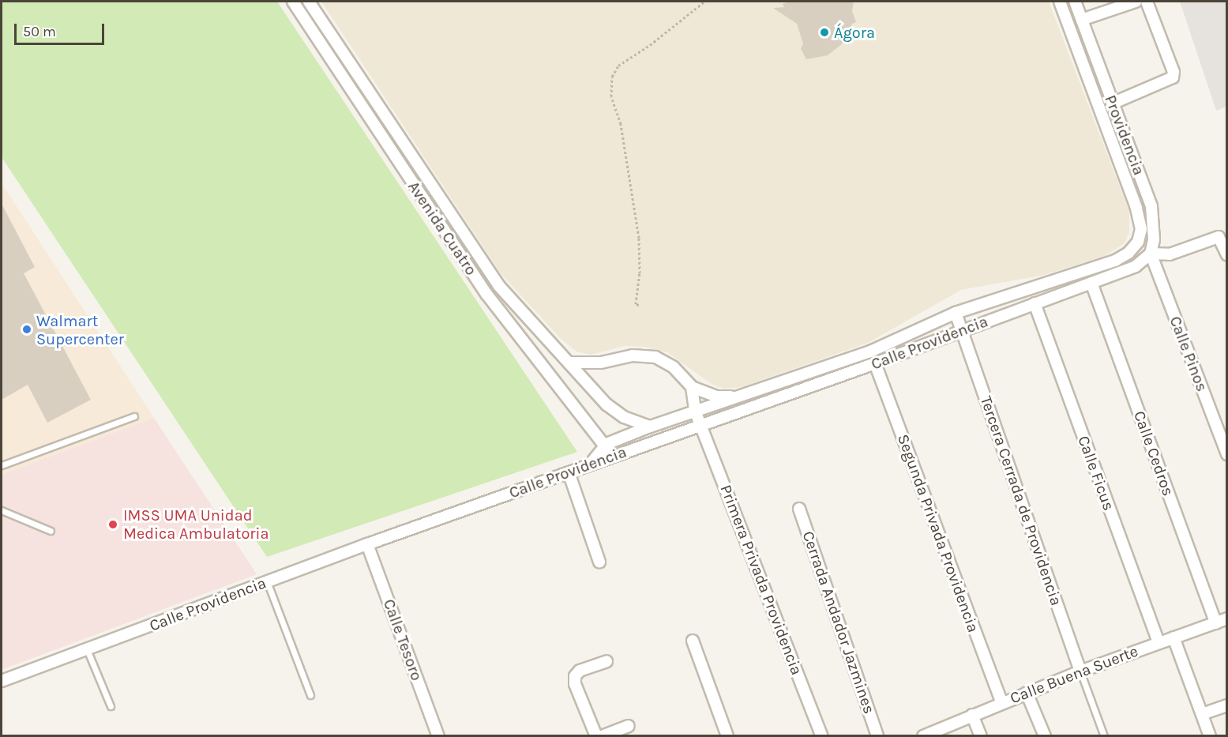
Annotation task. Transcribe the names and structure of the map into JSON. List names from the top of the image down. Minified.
{"streets":{"street":["Providencia","Avenida Cuatro","Calle Providencia","Calle Pinos","Calle Cedros","Calle Ficus","Tercera Cerrada de Providencia","Segunda Privada Providencia","Primera Privada Providencia","Cerrada Andador Jazmines","Calle Tesoro","Calle Buena Suerte"]},"crossings":[["Providencia","Calle Providencia"],["Providencia","Calle Pinos"],["Avenida Cuatro","Calle Providencia"],["Calle Providencia","Calle Pinos"],["Calle Providencia","Calle Cedros"],["Calle Providencia","Calle Ficus"],["Calle Providencia","Tercera Cerrada de Providencia"],["Calle Providencia","Segunda Privada Providencia"],["Calle Providencia","Primera Privada Providencia"],["Calle Providencia","Calle Tesoro"],["Calle Cedros","Calle Buena Suerte"],["Calle Ficus","Calle Buena Suerte"],["Tercera Cerrada de Providencia","Calle Buena Suerte"],["Segunda Privada Providencia","Calle Buena Suerte"]],"places":["Ágora","Walmart Supercenter","IMSS UMA Unidad Medica Ambulatoria"],"scale_bar":"50 m"}
